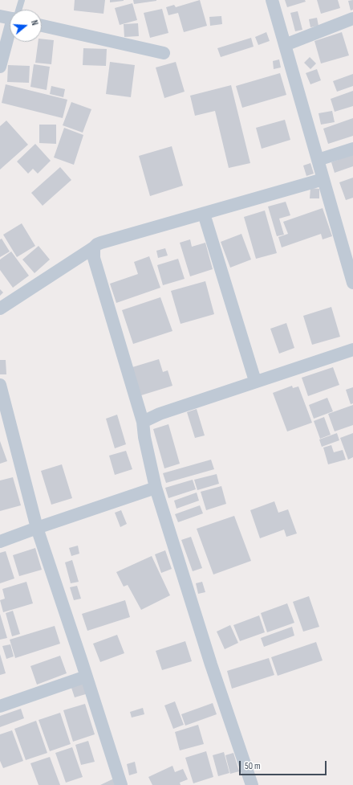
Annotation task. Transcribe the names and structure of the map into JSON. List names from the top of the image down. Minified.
{"scale_bar":"50 m","north":"right"}
